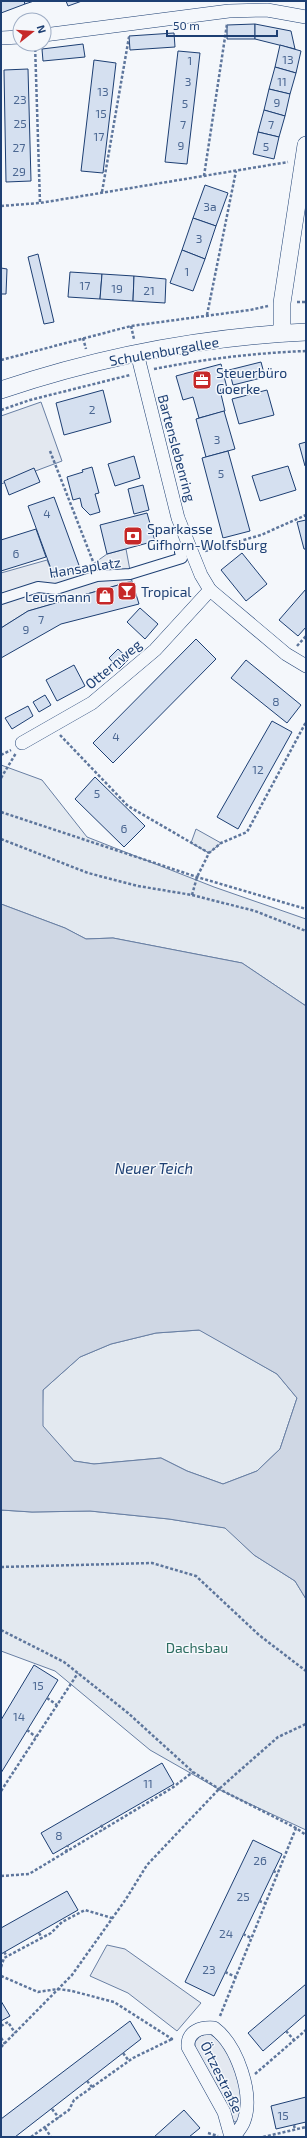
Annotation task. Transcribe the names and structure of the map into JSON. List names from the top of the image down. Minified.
{"streets":{"street":["Schulenburgallee","Bartenslebenring","Hansaplatz","Otternweg","Örtzestraße"]},"crossings":[["Schulenburgallee","Bartenslebenring"],["Bartenslebenring","Hansaplatz"],["Bartenslebenring","Otternweg"]],"water":["Neuer Teich"],"parks":["Dachsbau"],"places":{"office":["Steuerbüro Goerke"],"bank":["Sparkasse Gifhorn-Wolfsburg"],"bar":["Tropical"],"shop":["Leusmann"]},"house_numbers":["13","1","3","11","13","23","9","5","15","25","7","7","17","9","5","27","29","3a","3","1","17","19","21","2","3","5","4","6","7","9","8","4","12","5","6","15","14","11","8","26","25","24","23","15"],"scale_bar":"50 m","north":"right"}
